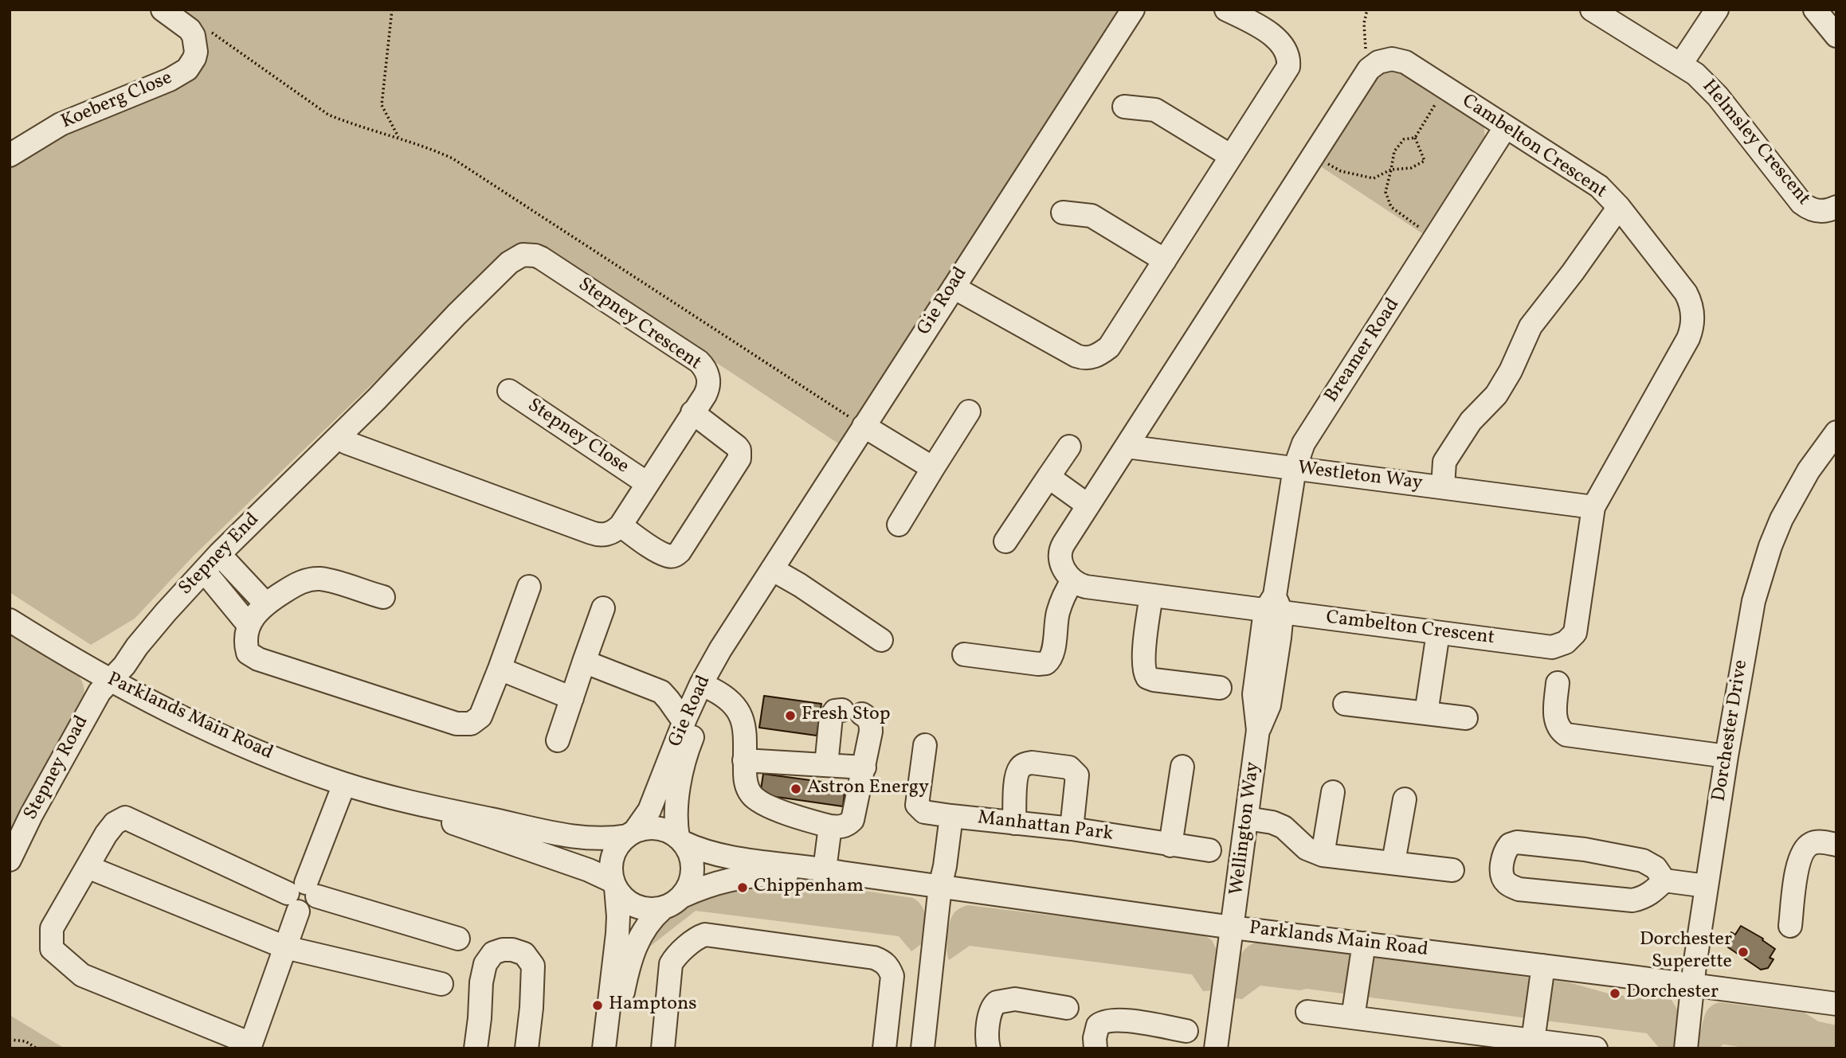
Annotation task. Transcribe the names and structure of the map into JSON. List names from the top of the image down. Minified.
{"streets":{"street":["Koeberg Close","Helmsley Crescent","Cambelton Crescent","Gie Road","Stepney Crescent","Breamer Road","Stepney Close","Westleton Way","Stepney End","Parklands Main Road","Dorchester Drive","Stepney Road","Manhattan Park","Wellington Way"]},"crossings":[["Cambelton Crescent","Breamer Road"],["Cambelton Crescent","Westleton Way"],["Cambelton Crescent","Wellington Way"],["Gie Road","Parklands Main Road"],["Stepney Crescent","Stepney Close"],["Stepney Crescent","Stepney End"],["Breamer Road","Westleton Way"],["Breamer Road","Wellington Way"],["Stepney End","Parklands Main Road"],["Stepney End","Stepney Road"],["Parklands Main Road","Dorchester Drive"],["Parklands Main Road","Stepney Road"],["Parklands Main Road","Manhattan Park"],["Parklands Main Road","Wellington Way"]],"places":["Fresh Stop","Astron Energy","Chippenham","Dorchester Superette","Dorchester","Hamptons"]}
